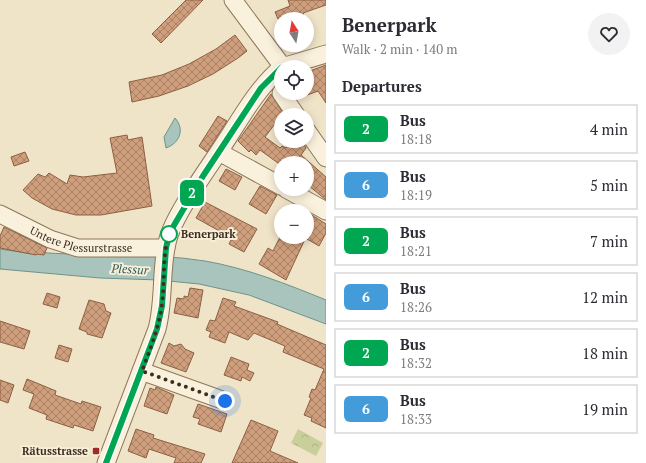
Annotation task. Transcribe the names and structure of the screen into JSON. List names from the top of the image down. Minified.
{"streets":{"street":["Untere Plessurstrasse"]},"water":["Plessur"],"places":{"other":["Benerpark"],"transit":["Rätusstrasse"]},"lines":["bus line 2"],"north":"top","page":{"on_map":"2","heading":[["Benerpark","Walk · 2 min · 140 m"],"Departures"],"map_buttons":["+","−"],"list":[{"mark":"2","name":"Bus","note":"18:18","value":"4 min"},{"mark":"6","name":"Bus","note":"18:19","value":"5 min"},{"mark":"2","name":"Bus","note":"18:21","value":"7 min"},{"mark":"6","name":"Bus","note":"18:26","value":"12 min"},{"mark":"2","name":"Bus","note":"18:32","value":"18 min"},{"mark":"6","name":"Bus","note":"18:33","value":"19 min"}]}}
